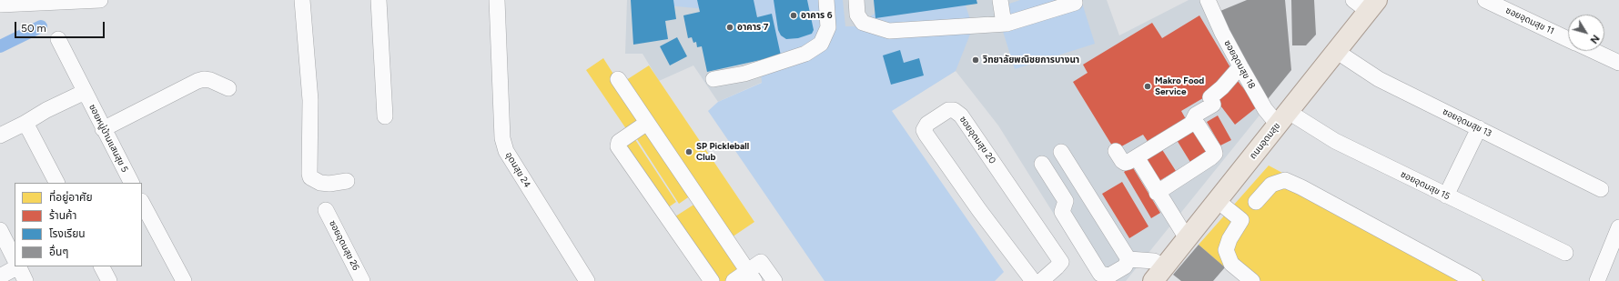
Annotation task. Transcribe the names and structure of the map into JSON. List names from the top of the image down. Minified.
{"streets":{"main road":["ถนนอุดมสุข"],"street":["ซอยอุดมสุข 11","ซอยอุดมสุข 18","ซอยอุดมสุข 13","ซอยหมู่บ้านแสนสุข 5","ซอยอุดมสุข 20","อุดมสุข 24","ซอยอุดมสุข 15","ซอยอุดมสุข 26"]},"crossings":[["ซอยอุดมสุข 18","ถนนอุดมสุข"],["ซอยอุดมสุข 18","ซอยอุดมสุข 15"],["ซอยอุดมสุข 13","ถนนอุดมสุข"],["ถนนอุดมสุข","ซอยอุดมสุข 15"]],"places":["อาคาร 6","อาคาร 7","วิทยาลัยพณิชยการบางนา","Makro Food Service","SP Pickleball Club"],"legend":["ที่อยู่อาศัย","ร้านค้า","โรงเรียน","อื่นๆ"],"scale_bar":"50 m","north":"bottom right"}
